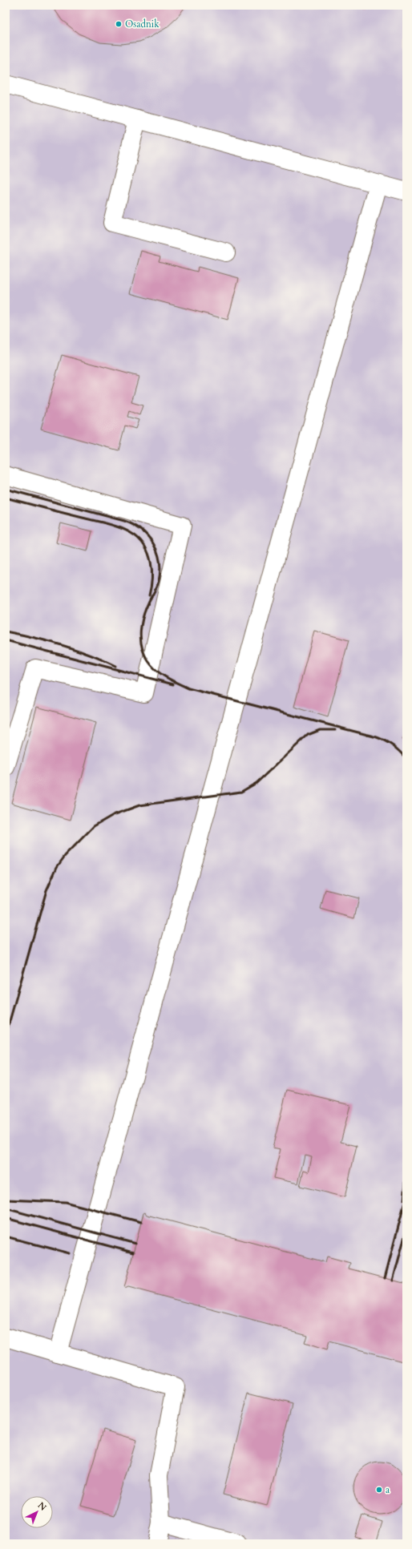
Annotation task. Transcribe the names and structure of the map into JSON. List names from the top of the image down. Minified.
{"places":["Osadnik","a"],"north":"top right"}
